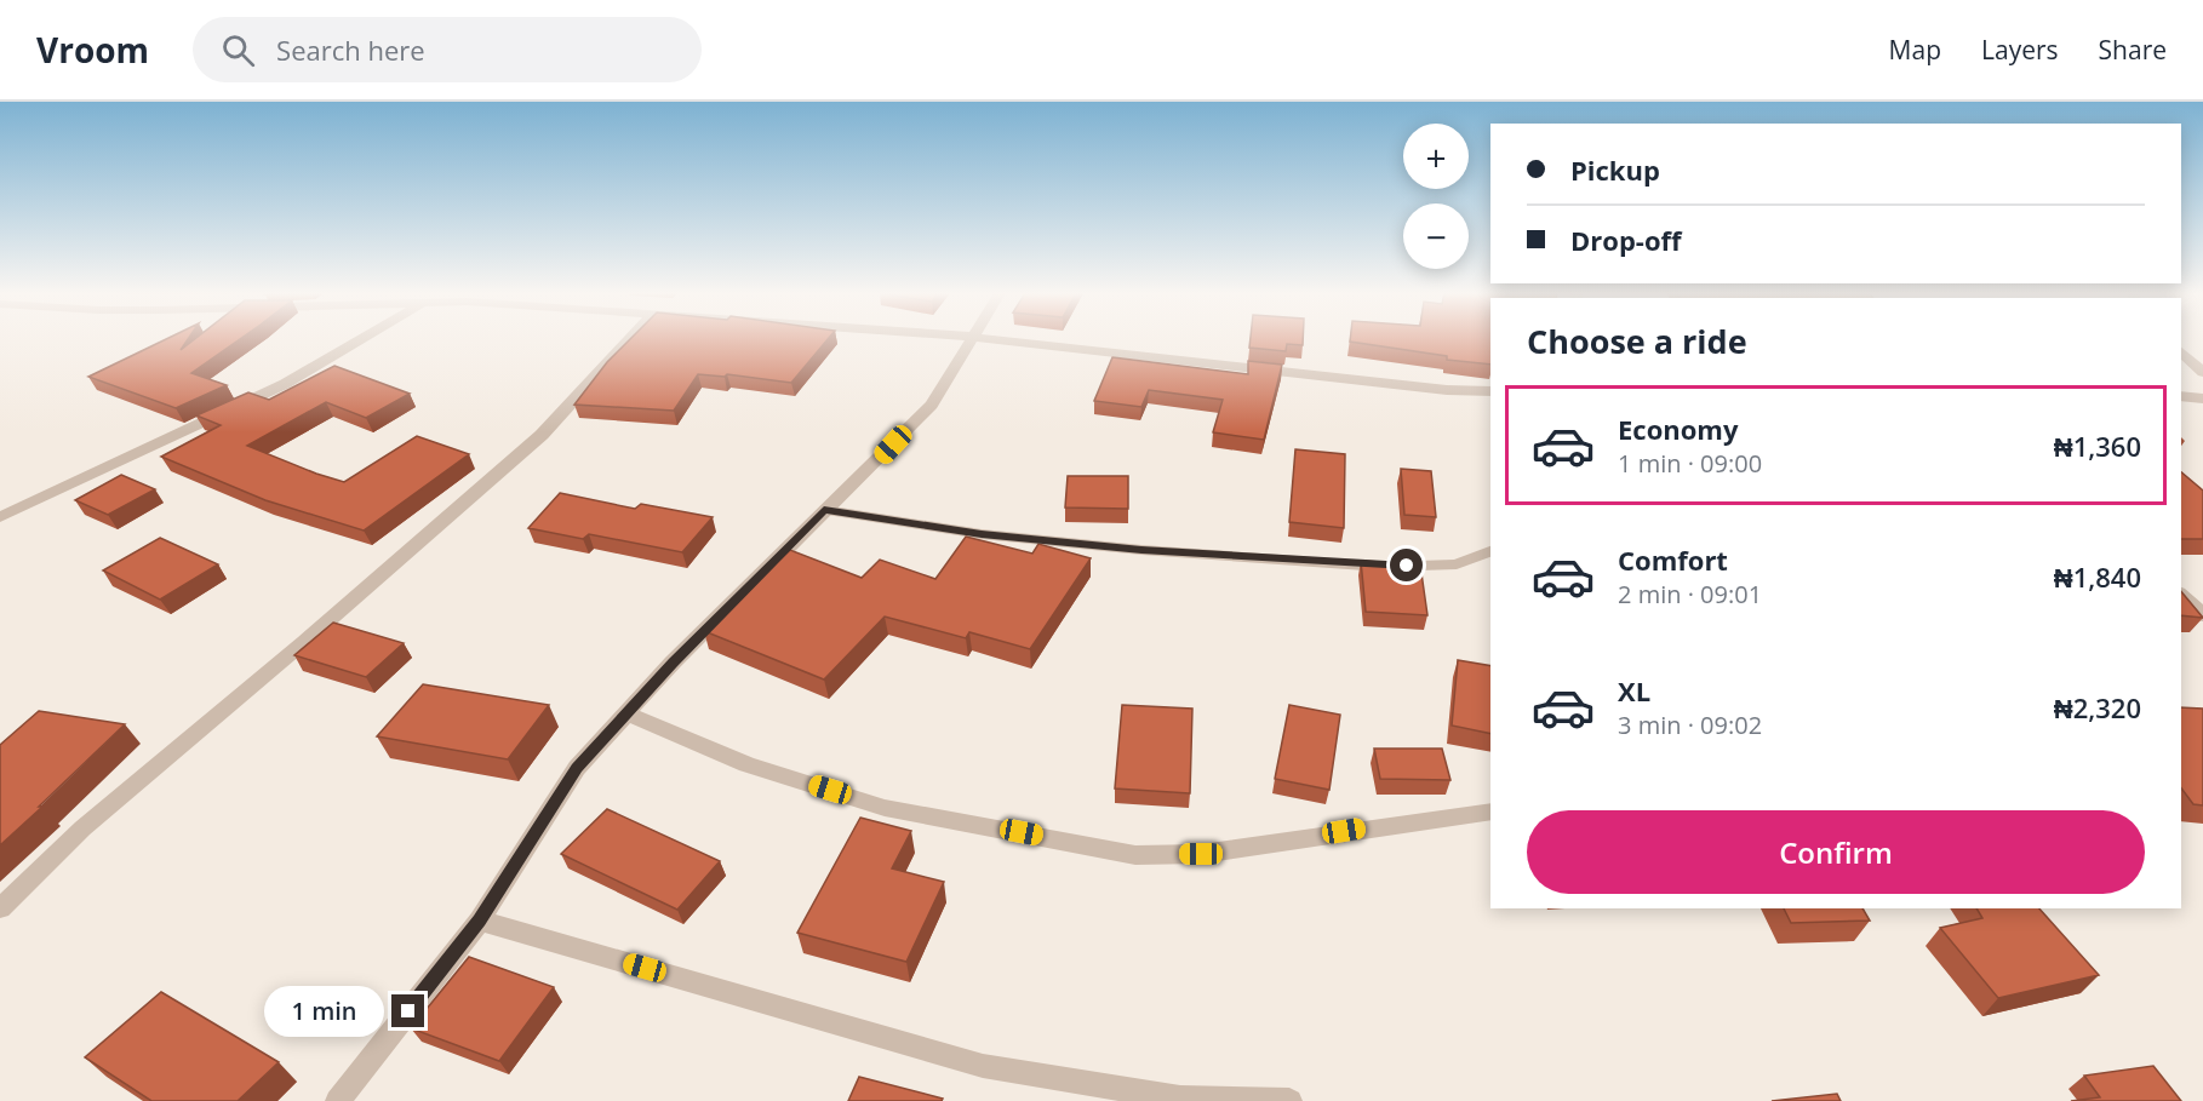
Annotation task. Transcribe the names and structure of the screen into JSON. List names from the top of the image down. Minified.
{"page":{"header":"Vroom","search":"Search here","nav":["Map","Layers","Share"],"map_buttons":["+","−"],"banner":["Pickup","Drop-off"],"heading":"Choose a ride","list":[{"name":"Economy","note":"1 min · 09:00","value":"₦1,360"},{"name":"Comfort","note":"2 min · 09:01","value":"₦1,840"},{"name":"XL","note":"3 min · 09:02","value":"₦2,320"}],"buttons":"Confirm","bubble":"1 min"}}
